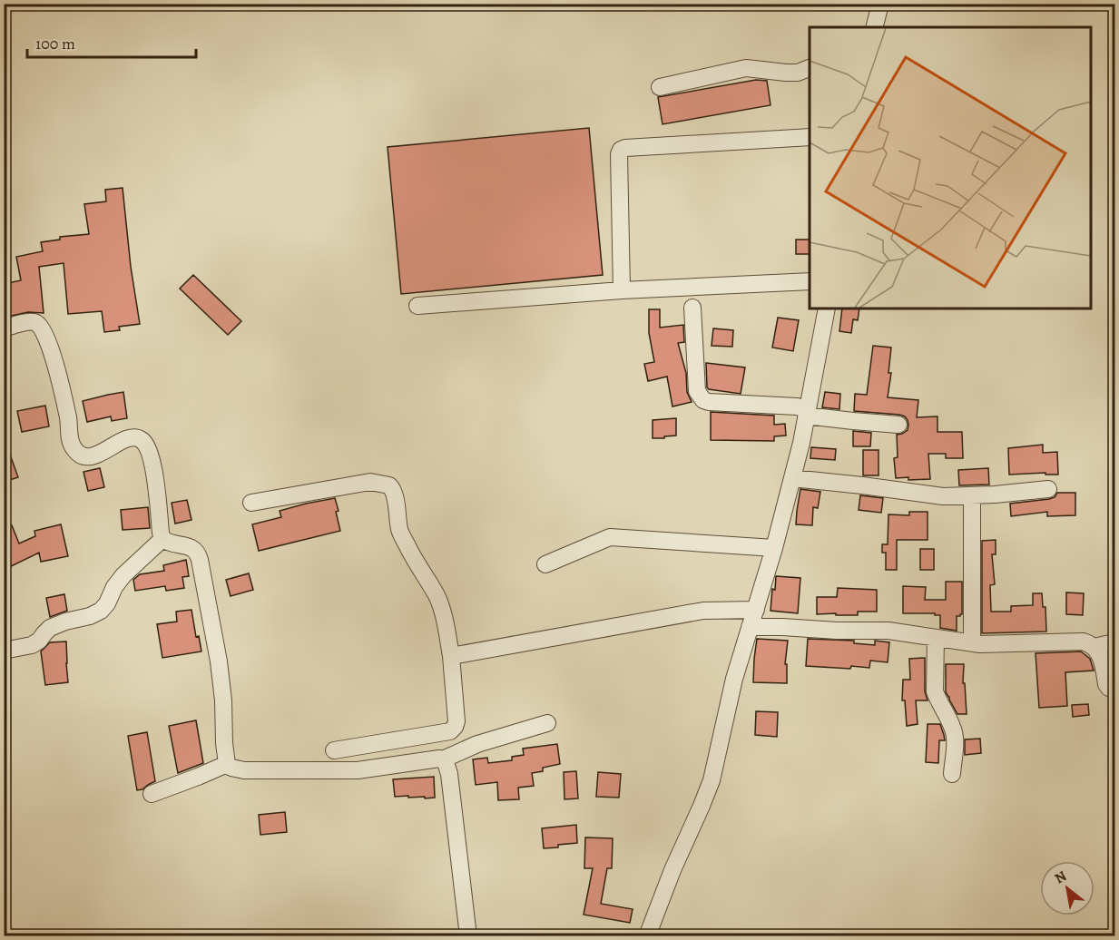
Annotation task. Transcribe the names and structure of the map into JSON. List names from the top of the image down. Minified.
{"scale_bar":"100 m","north":"top left"}
